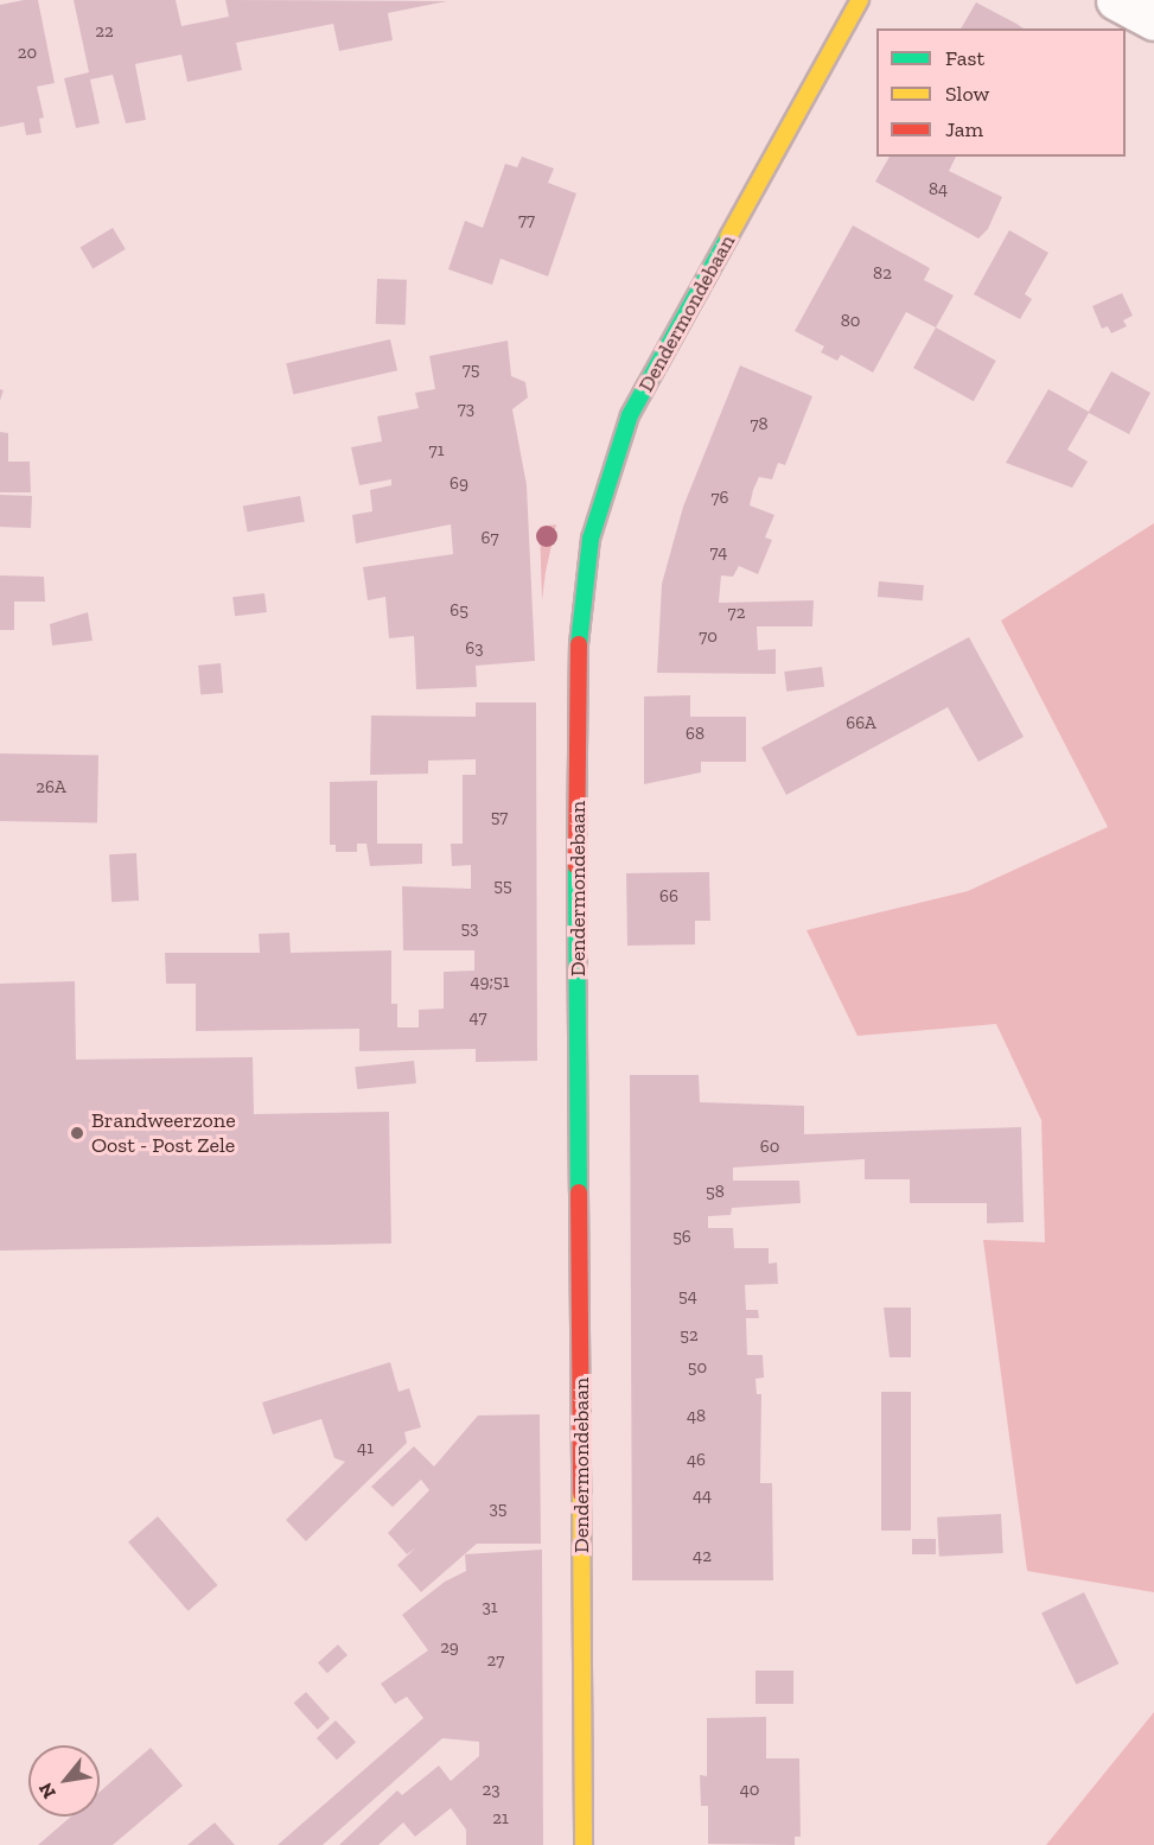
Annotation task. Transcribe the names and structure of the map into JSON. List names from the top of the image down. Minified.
{"streets":{"street":["Dendermondebaan"]},"places":["Brandweerzone Oost - Post Zele"],"house_numbers":["22","20","84","77","82","80","75","73","78","71","69","76","67","74","65","72","70","63","66A","68","26A","57","55","66","53","49;51","47","60","58","56","54","52","50","48","41","46","44","35","42","31","29","27","23","40","21"],"legend":["Fast","Slow","Jam"],"north":"bottom left"}
